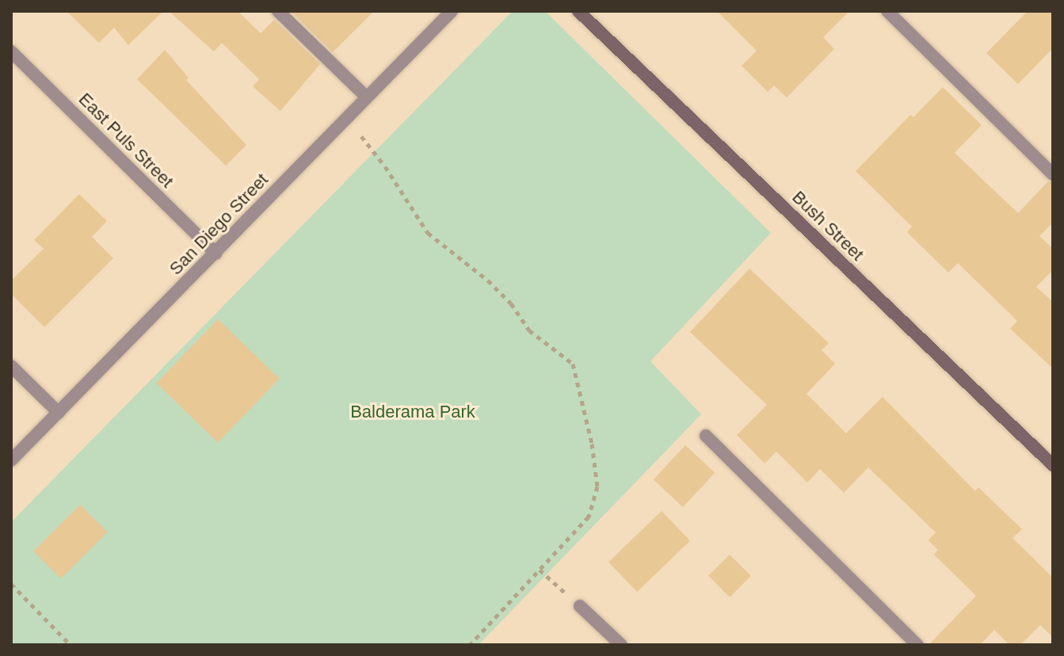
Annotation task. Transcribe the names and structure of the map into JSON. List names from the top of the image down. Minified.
{"streets":{"main road":["Bush Street"],"street":["East Puls Street","San Diego Street"]},"crossings":[["East Puls Street","San Diego Street"]],"parks":["Balderama Park"]}
